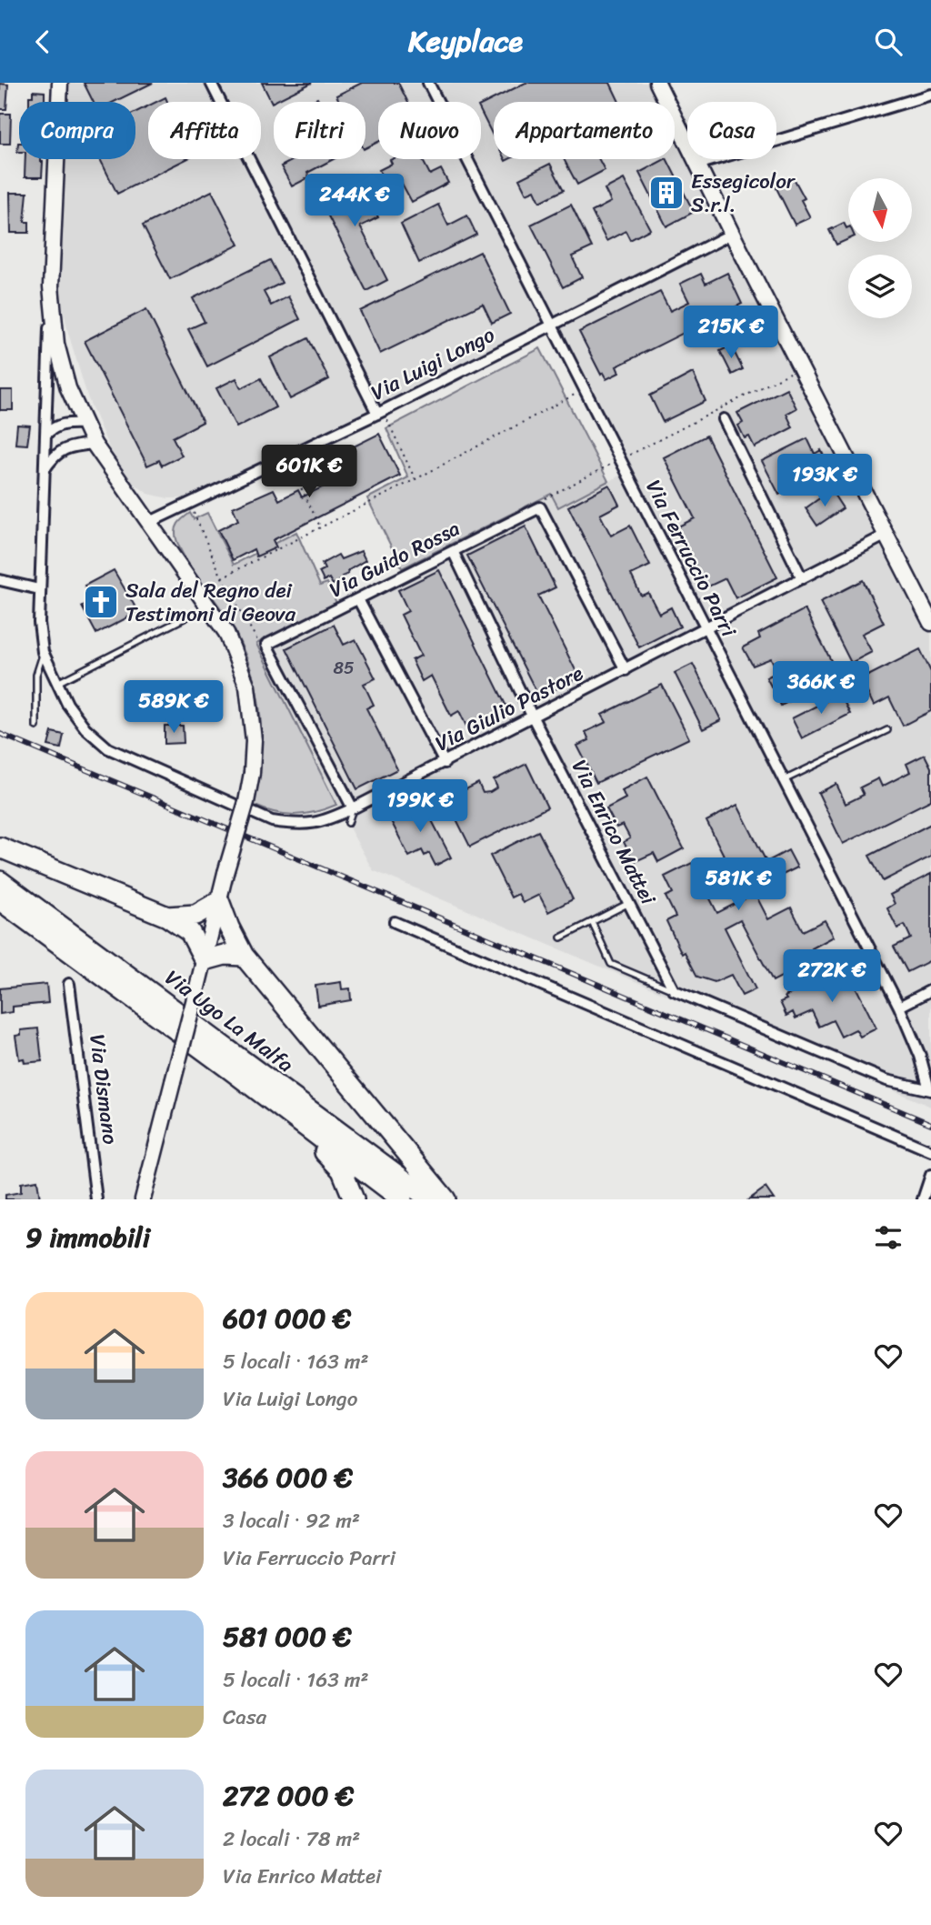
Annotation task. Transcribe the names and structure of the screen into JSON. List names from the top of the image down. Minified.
{"streets":{"highway":["Via Ugo La Malfa"],"street":["Via Luigi Longo","Via Ferruccio Parri","Via Guido Rossa","Via Giulio Pastore","Via Enrico Mattei","Via Dismano"]},"crossings":[["Via Luigi Longo","Via Ferruccio Parri"],["Via Ferruccio Parri","Via Giulio Pastore"],["Via Guido Rossa","Via Enrico Mattei"],["Via Giulio Pastore","Via Enrico Mattei"]],"places":{"building":["Essegicolor S.r.l."],"church":["Sala del Regno dei Testimoni di Geova"]},"house_numbers":["85"],"north":"bottom","page":{"header":"Keyplace","chip":["Compra","Affitta","Filtri","Nuovo","Appartamento","Casa"],"price":["244K €","215K €","601K €","193K €","366K €","589K €","199K €","581K €","272K €"],"heading":"9 immobili","list":[{"name":"601 000 €","note":"5 locali · 163 m² · Via Luigi Longo"},{"name":"366 000 €","note":"3 locali · 92 m² · Via Ferruccio Parri"},{"name":"581 000 €","note":"5 locali · 163 m² · Casa"},{"name":"272 000 €","note":"2 locali · 78 m² · Via Enrico Mattei"}]}}
